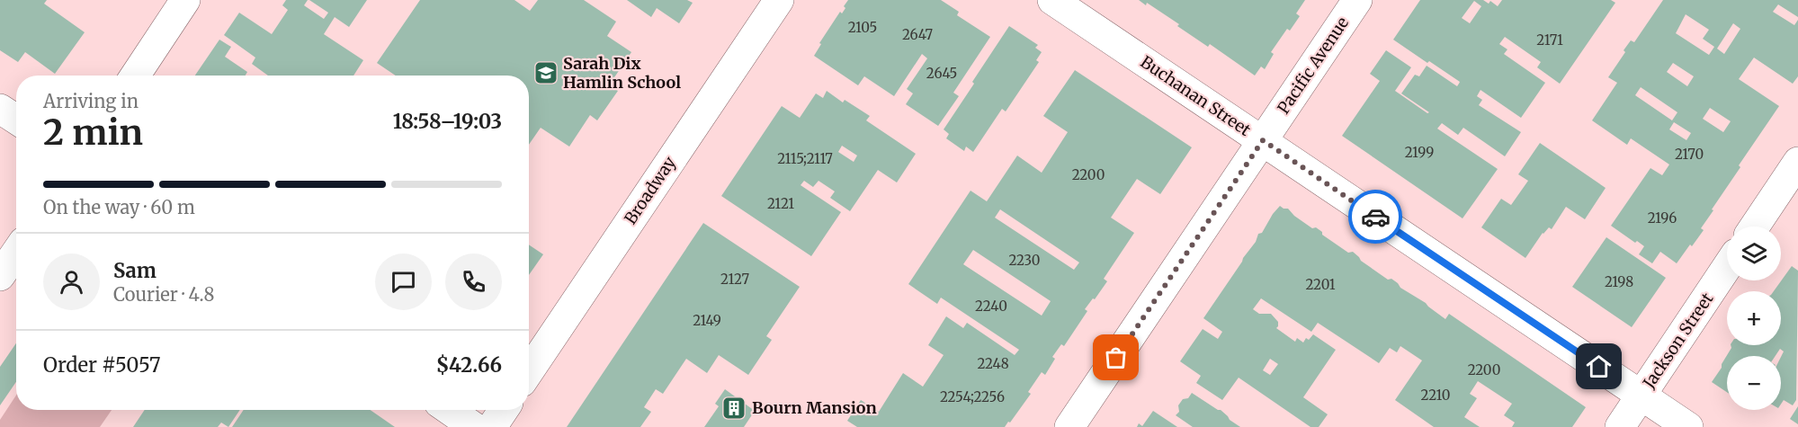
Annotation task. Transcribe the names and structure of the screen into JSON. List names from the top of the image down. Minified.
{"streets":{"street":["Pacific Avenue","Buchanan Street","Broadway","Jackson Street"]},"crossings":[["Pacific Avenue","Buchanan Street"],["Buchanan Street","Jackson Street"]],"places":{"school or university":["Sarah Dix Hamlin School"],"building":["Bourn Mansion"]},"house_numbers":["2105","2647","2171","2645","2199","2170","2115;2117","2200","2121","2196","2230","2127","2198","2201","2240","2149","2248","2200","2210","2254;2256"],"page":{"heading":["2 min","Arriving in","18:58–19:03"],"panel":["Sam","Courier · 4.8","Order #5057","$42.66"],"bar":"On the way · 60 m","map_buttons":["+","−"]}}
